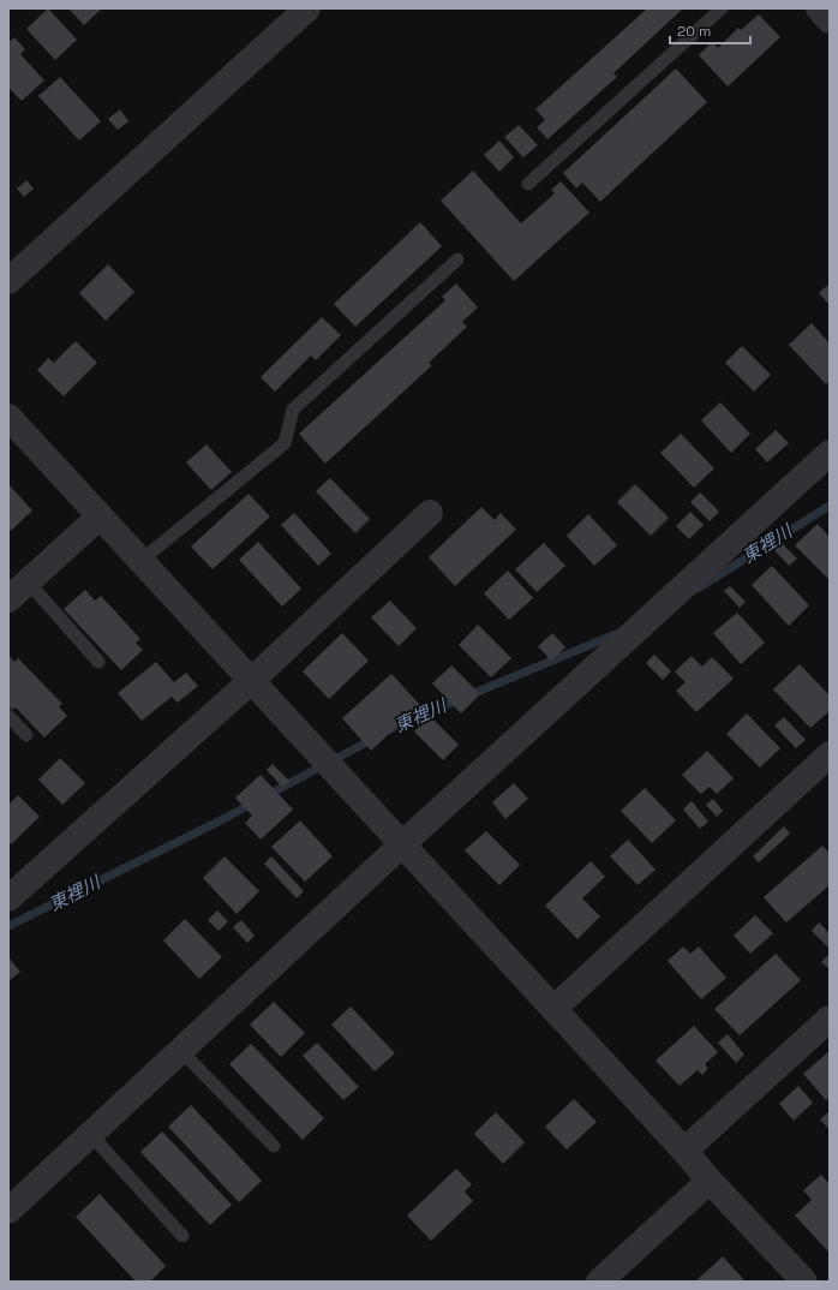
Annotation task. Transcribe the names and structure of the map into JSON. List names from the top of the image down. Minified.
{"water":["東裡川"],"scale_bar":"20 m"}
